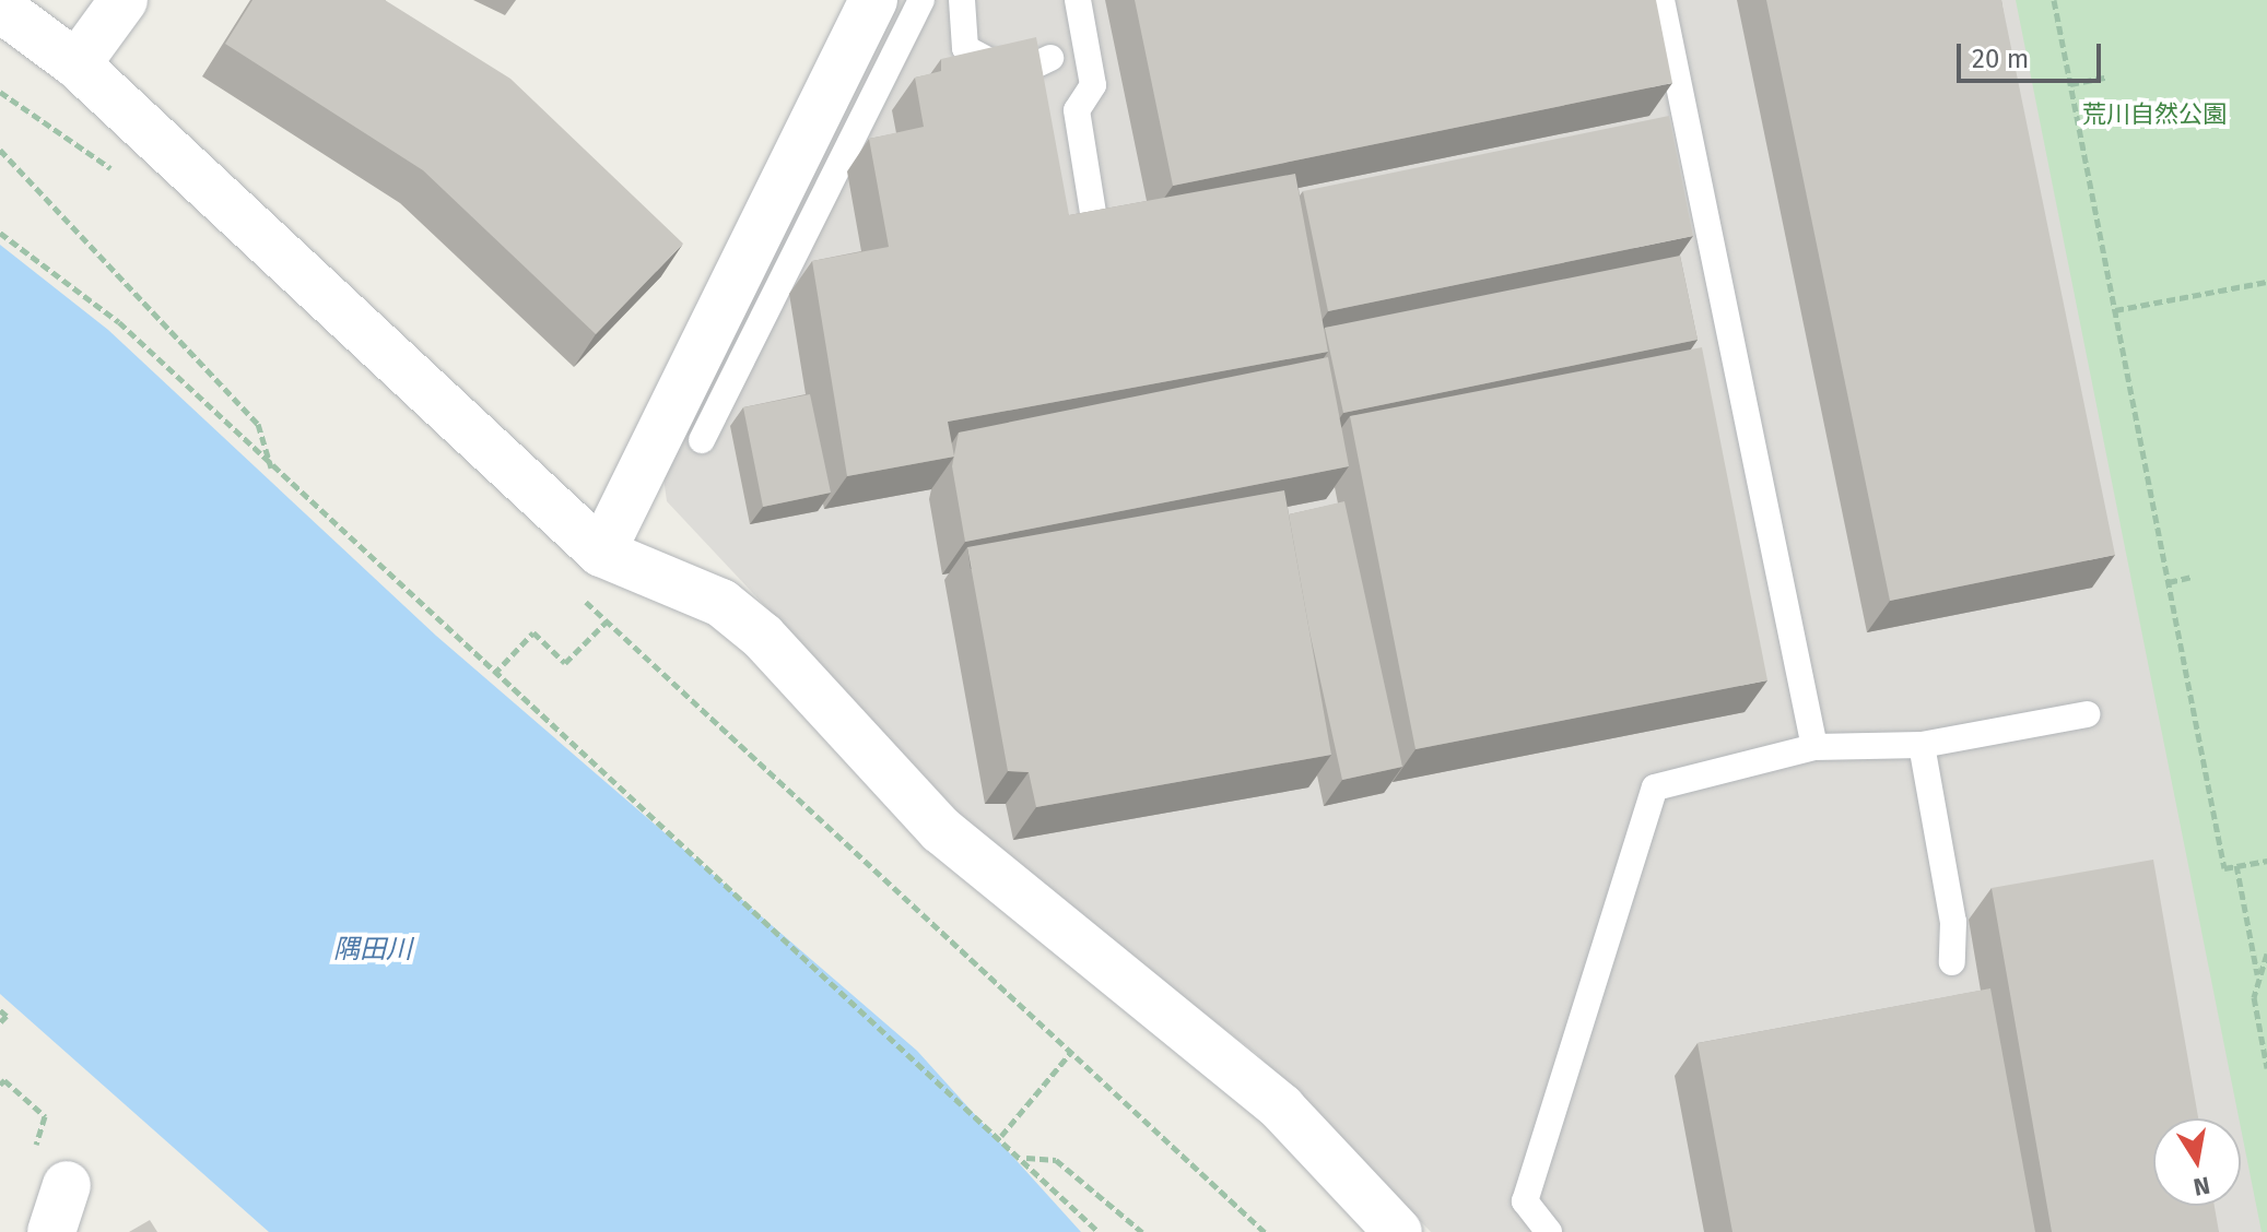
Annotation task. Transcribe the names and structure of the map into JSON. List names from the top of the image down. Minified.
{"water":["隅田川"],"parks":["荒川自然公園"],"scale_bar":"20 m","north":"bottom"}
